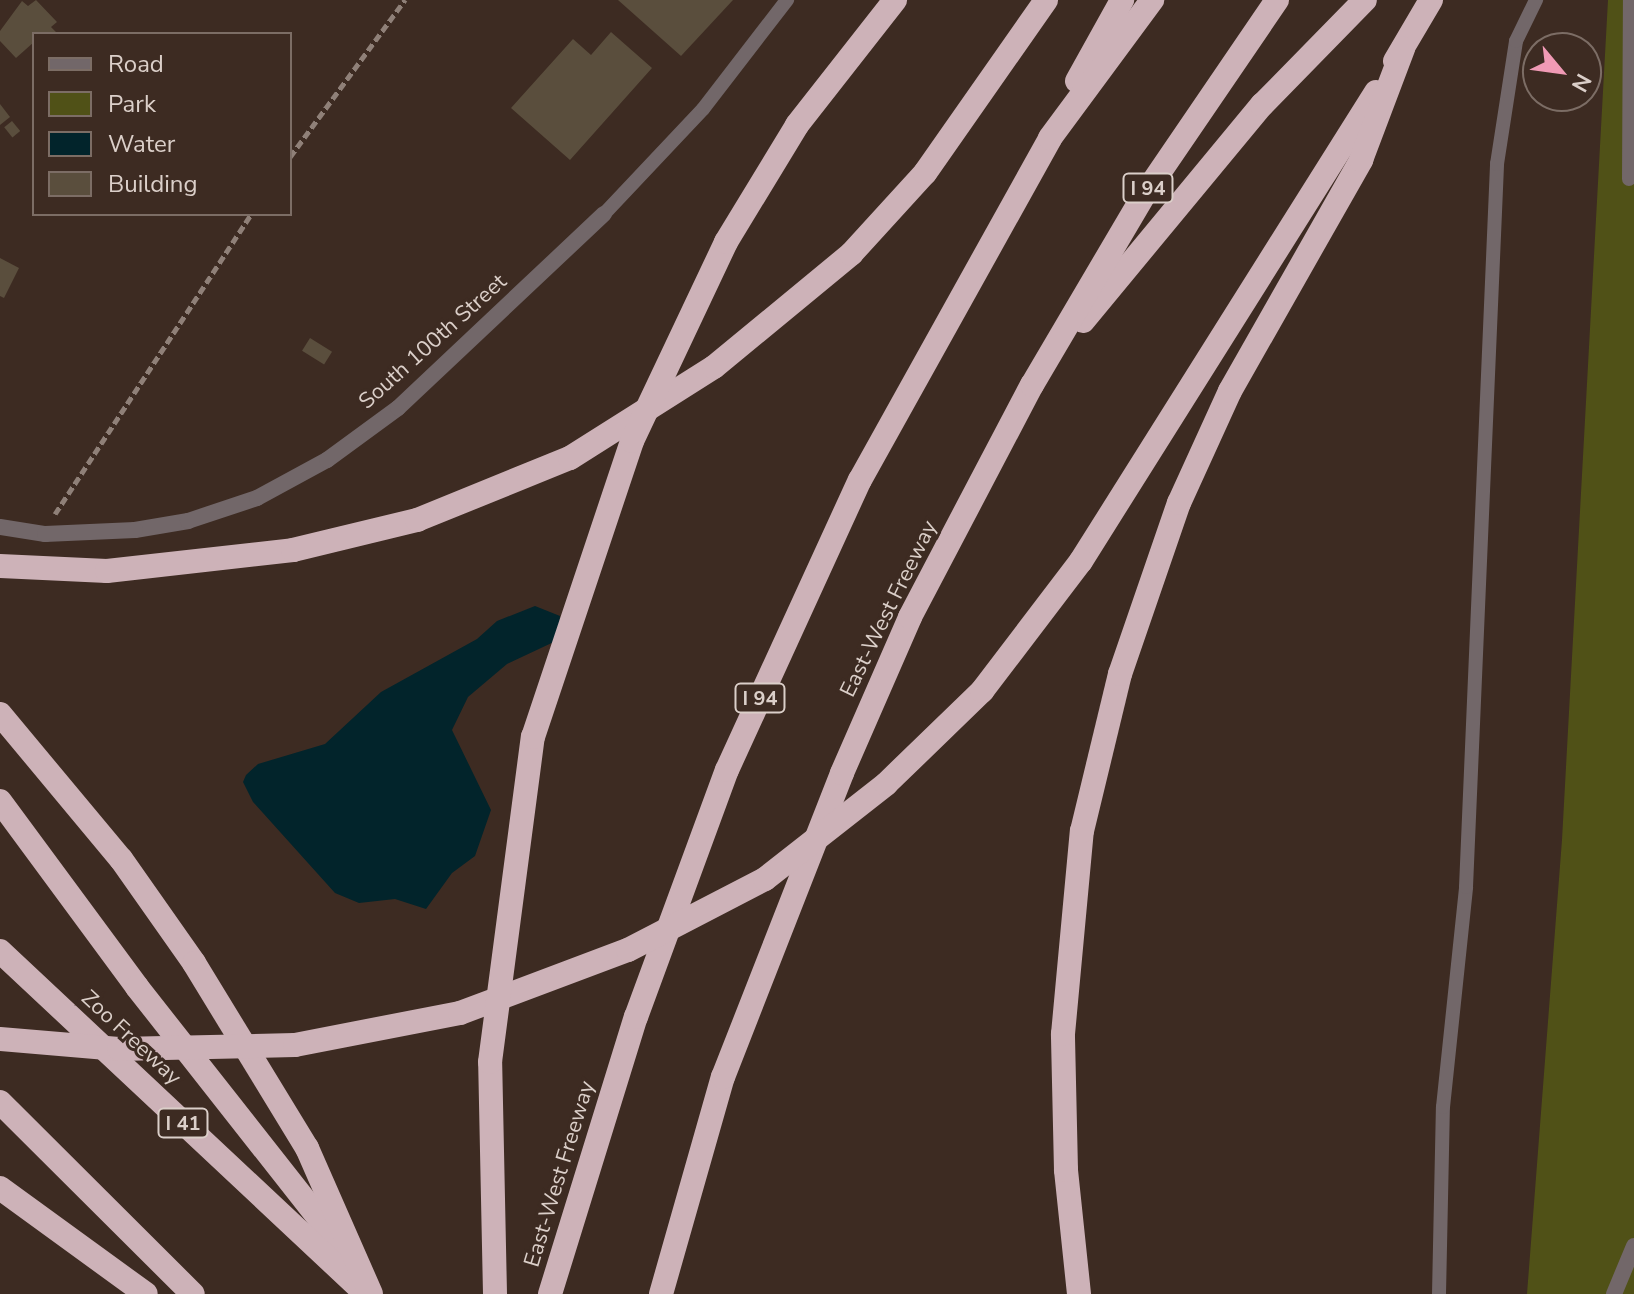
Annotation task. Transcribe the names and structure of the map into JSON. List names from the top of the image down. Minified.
{"streets":{"highway":["I 94","East-West Freeway","Zoo Freeway","I 41"],"street":["South 100th Street"]},"legend":["Road","Park","Water","Building"],"north":"bottom right"}
